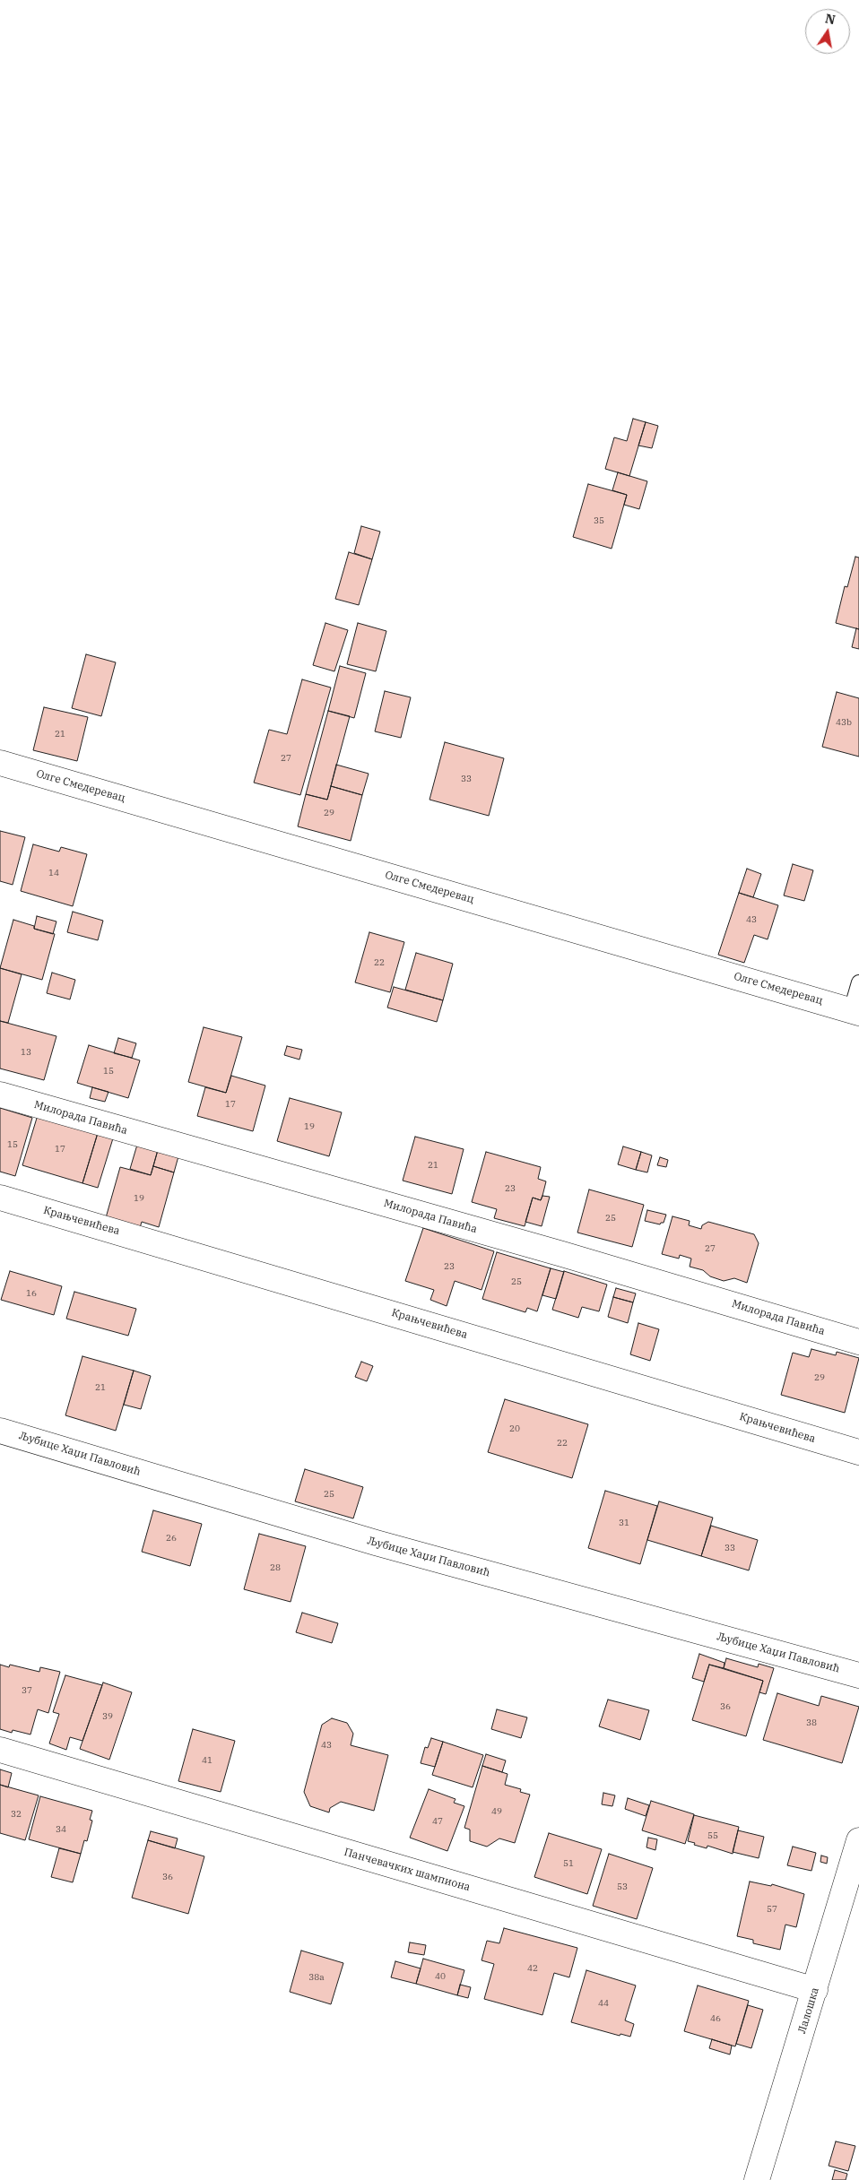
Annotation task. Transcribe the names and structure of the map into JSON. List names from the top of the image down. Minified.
{"streets":{"street":["Олге Смедеревац","Милорада Павића","Крањчевићева","Љубице Хаџи Павловић","Панчевачких шампиона","Лалошка"]},"crossings":[["Панчевачких шампиона","Лалошка"]],"house_numbers":["35","43b","21","27","33","29","14","43","22","13","15","17","19","15","17","21","23","19","25","27","23","25","16","29","21","20","22","25","31","26","33","28","37","36","39","38","43","41","49","32","47","34","55","51","36","53","57","42","40","38a","44","46"],"north":"top"}
